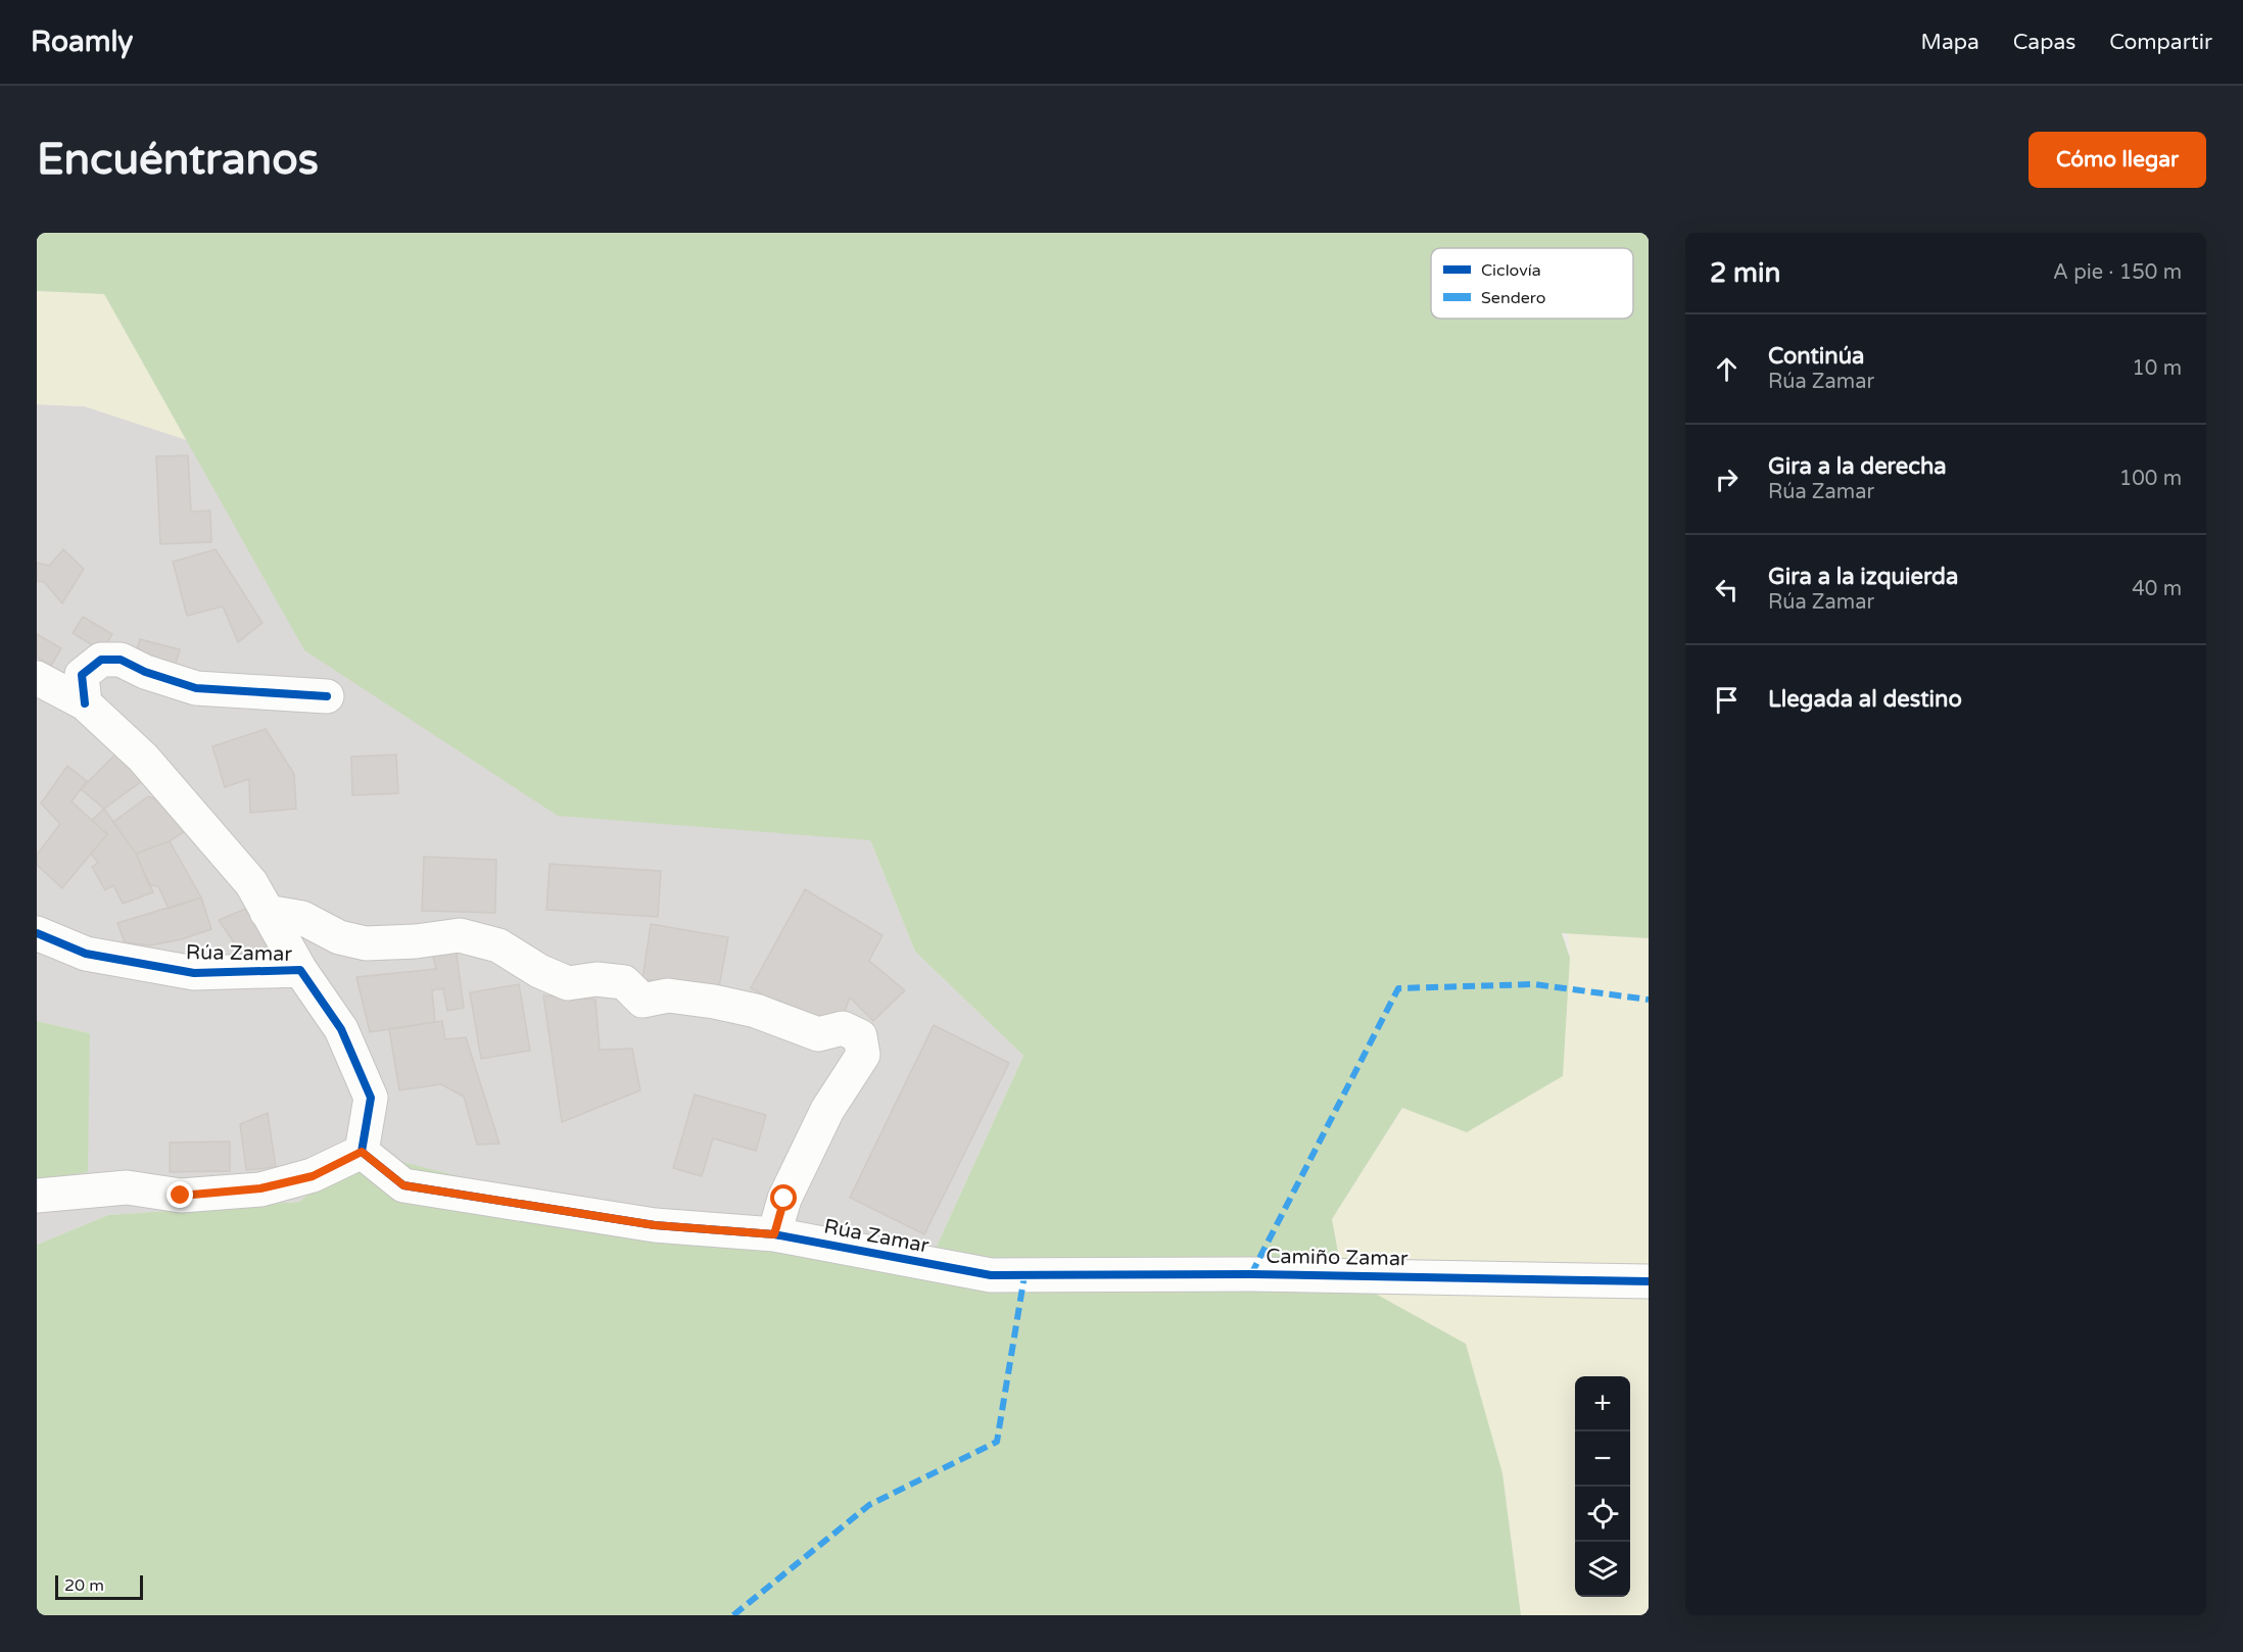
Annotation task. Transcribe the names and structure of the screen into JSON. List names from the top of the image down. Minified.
{"streets":{"street":["Rúa Zamar","Camiño Zamar"]},"crossings":[["Rúa Zamar","Camiño Zamar"]],"legend":["Ciclovía","Sendero"],"scale_bar":"20 m","page":{"header":"Roamly","nav":["Mapa","Capas","Compartir"],"buttons":"Cómo llegar","title":"Encuéntranos","heading":["2 min","A pie · 150 m"],"list":[["Continúa","Rúa Zamar","10 m"],["Gira a la derecha","Rúa Zamar","100 m"],["Gira a la izquierda","Rúa Zamar","40 m"],"Llegada al destino"],"map_buttons":["+","−"],"scale":"20 m"}}
